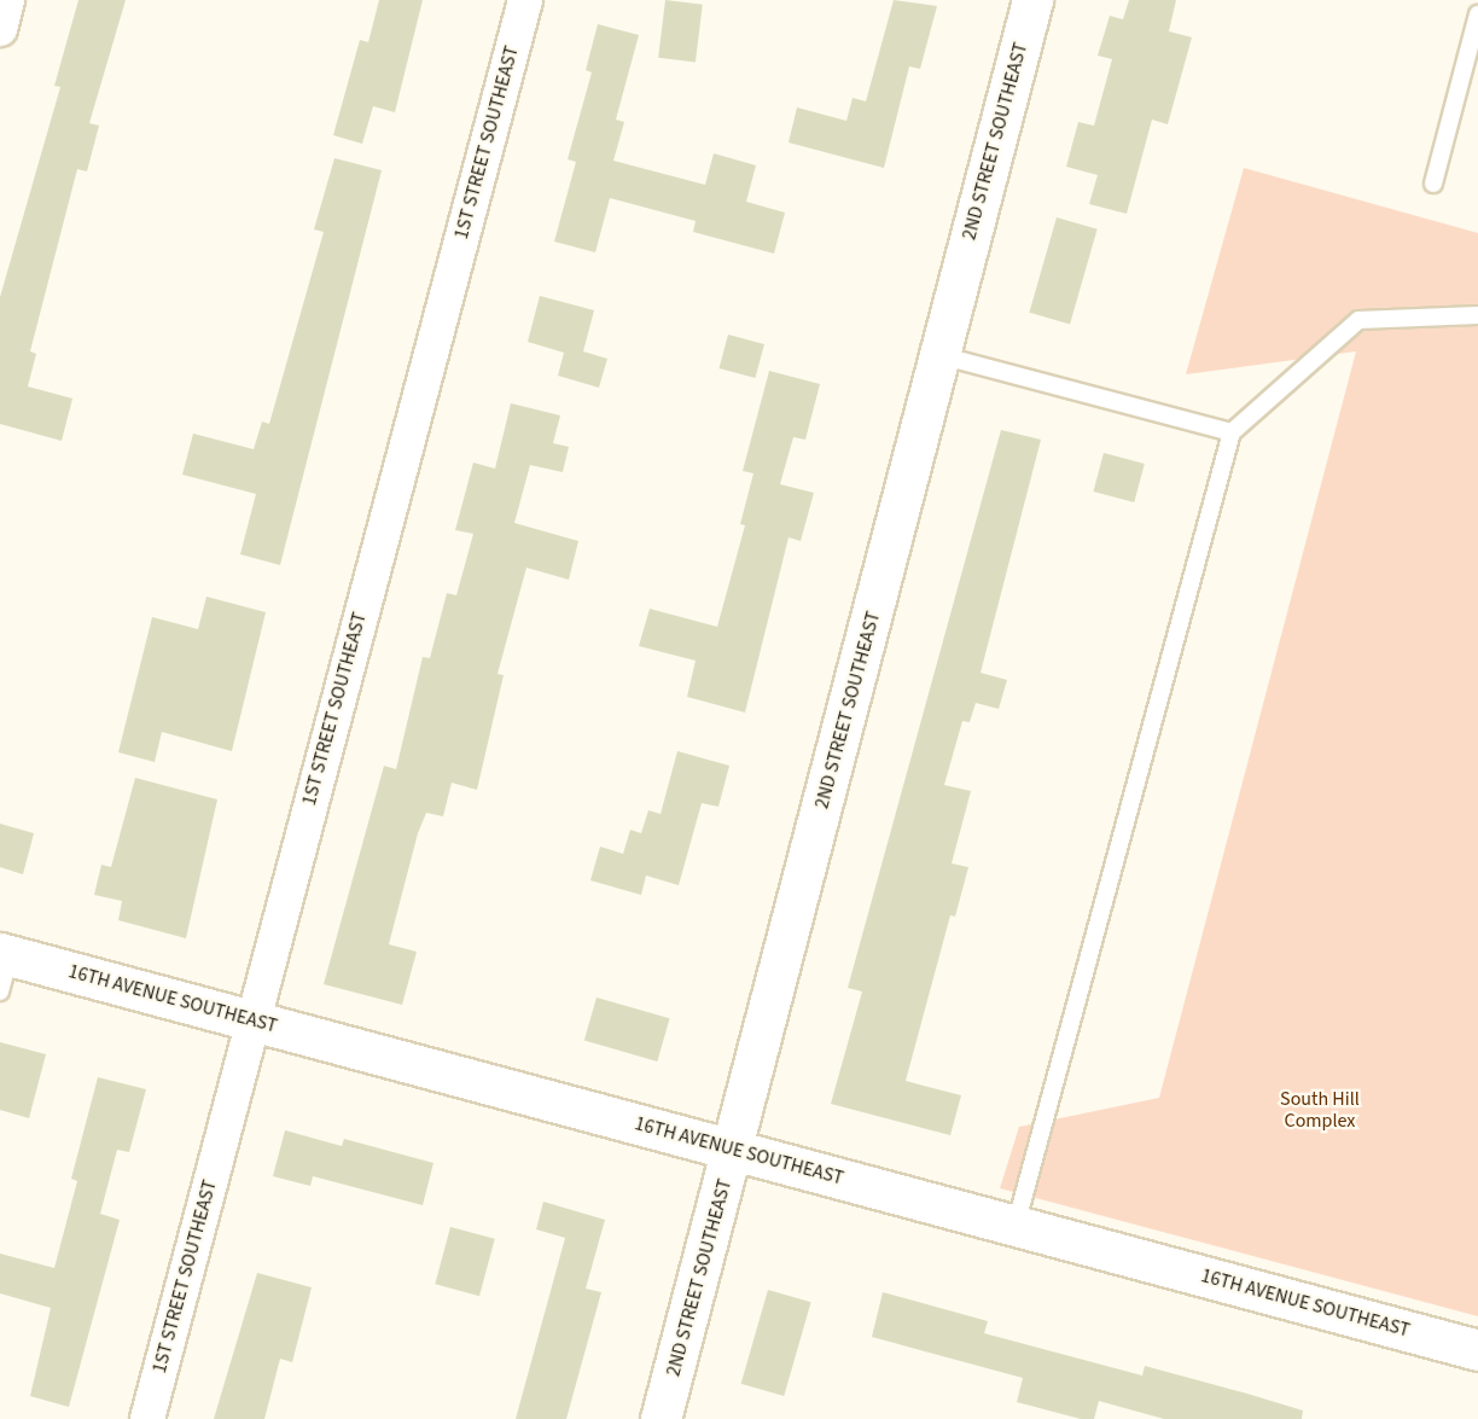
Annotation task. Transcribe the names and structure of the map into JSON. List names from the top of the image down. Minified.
{"streets":{"street":["2ND STREET SOUTHEAST","1ST STREET SOUTHEAST","16TH AVENUE SOUTHEAST"]},"crossings":[["2ND STREET SOUTHEAST","16TH AVENUE SOUTHEAST"],["1ST STREET SOUTHEAST","16TH AVENUE SOUTHEAST"]],"parks":["South Hill Complex"]}
